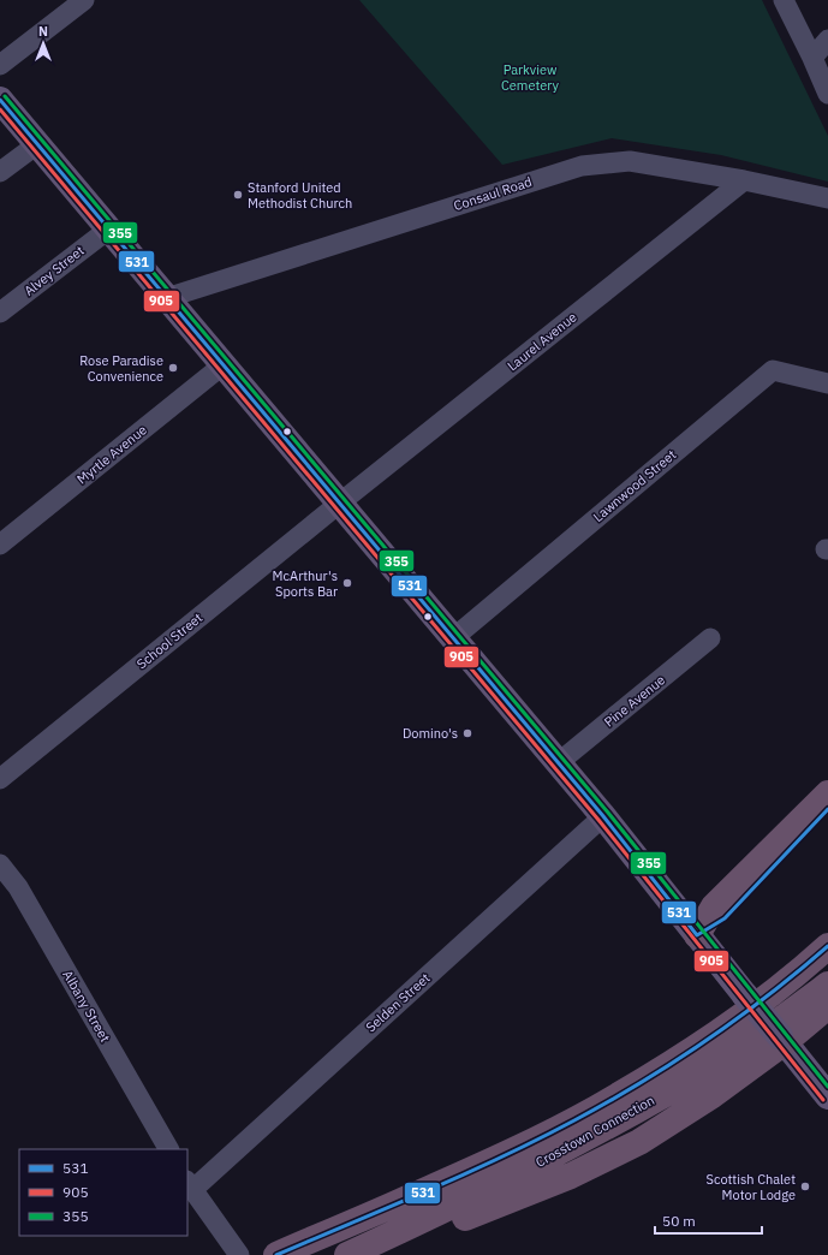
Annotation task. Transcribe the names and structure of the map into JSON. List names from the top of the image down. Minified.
{"streets":{"highway":["Crosstown Connection"],"street":["Consaul Road","Alvey Street","Laurel Avenue","Myrtle Avenue","Lawnwood Street","School Street","Pine Avenue","Selden Street","Albany Street"]},"crossings":[["Consaul Road","Laurel Avenue"],["Laurel Avenue","School Street"]],"parks":["Parkview Cemetery"],"places":["Stanford United Methodist Church","Rose Paradise Convenience","McArthur's Sports Bar","Domino's","Scottish Chalet Motor Lodge"],"lines":["transit line 355","transit line 531","transit line 905"],"legend":["531","905","355"],"scale_bar":"50 m","north":"top"}
